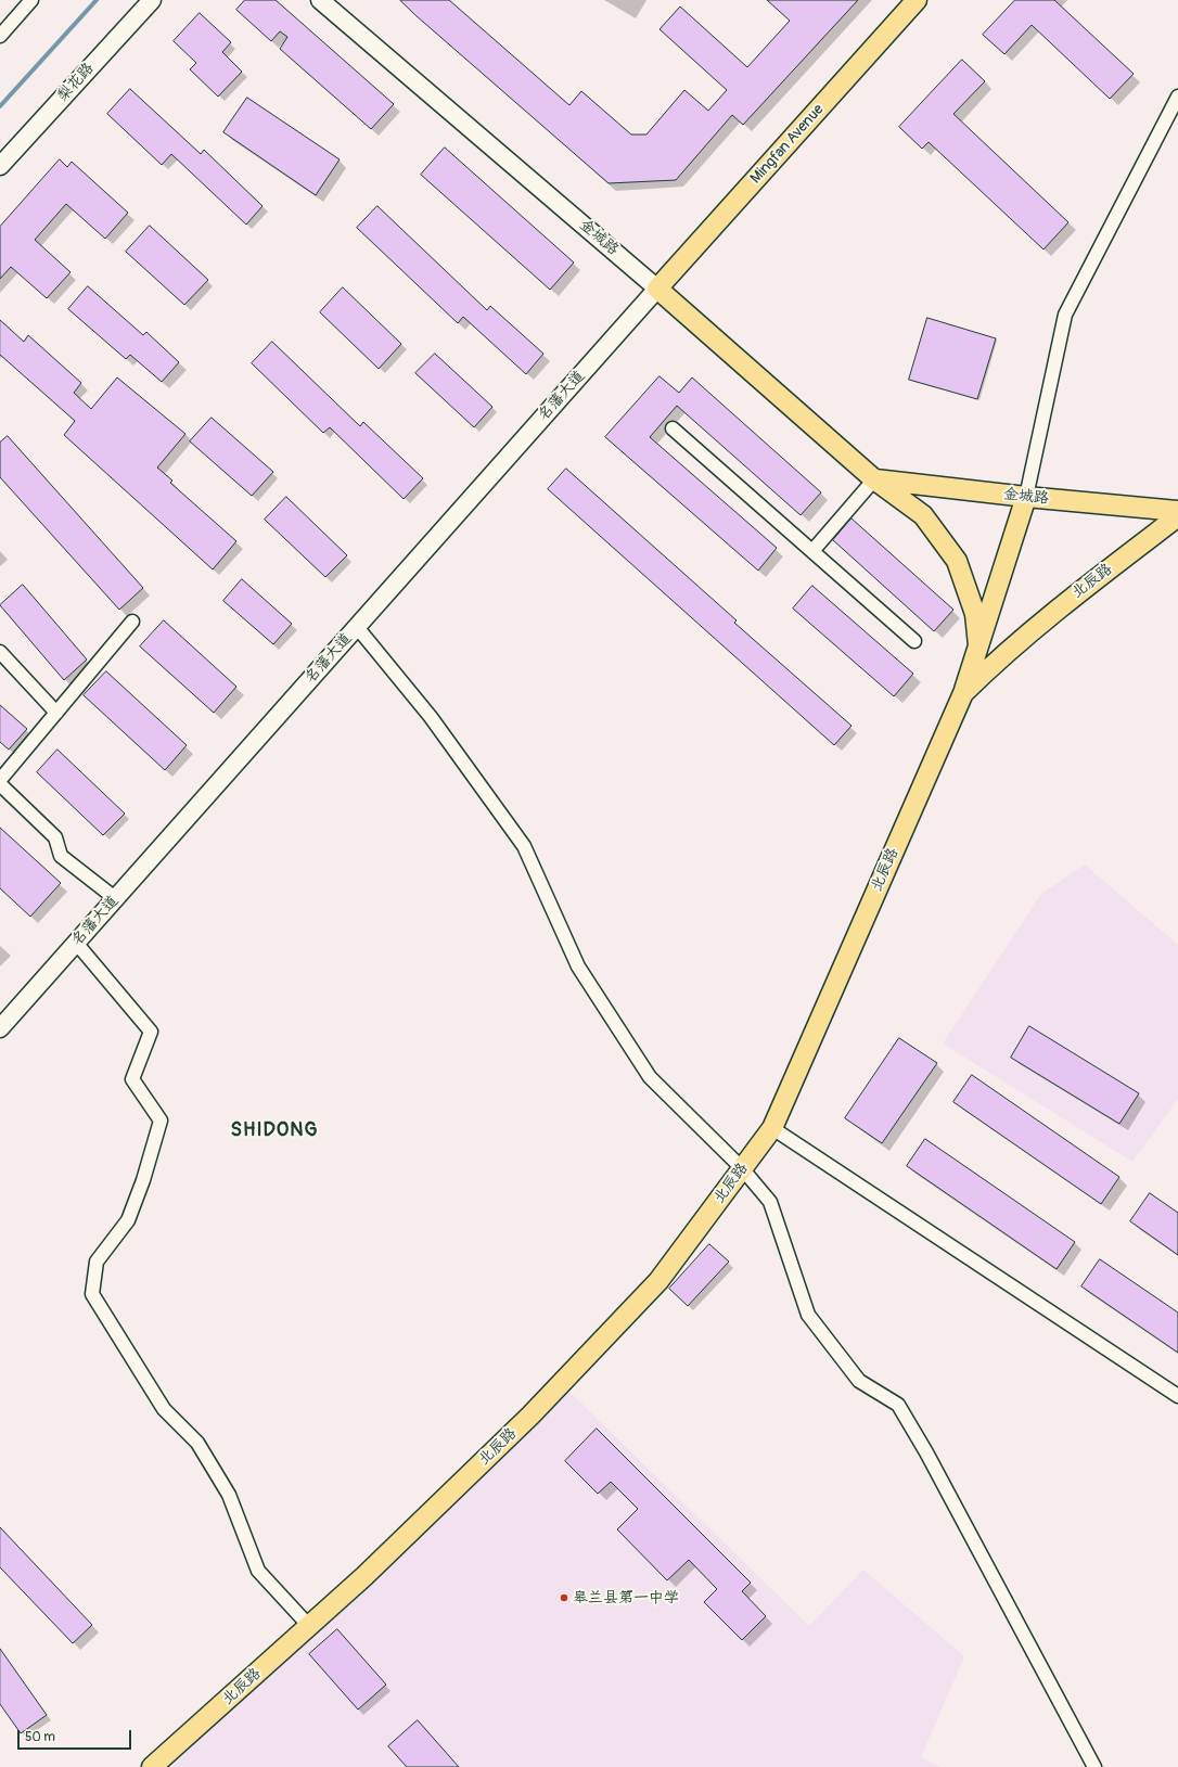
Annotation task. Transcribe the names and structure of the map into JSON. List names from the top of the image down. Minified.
{"streets":{"main road":["梨花路","Mingfan Avenue","金城路","名藩大道","北辰路"]},"crossings":[["Mingfan Avenue","金城路"],["Mingfan Avenue","名藩大道"],["金城路","名藩大道"]],"districts":["SHIDONG"],"places":["皋兰县第一中学"],"scale_bar":"50 m"}
